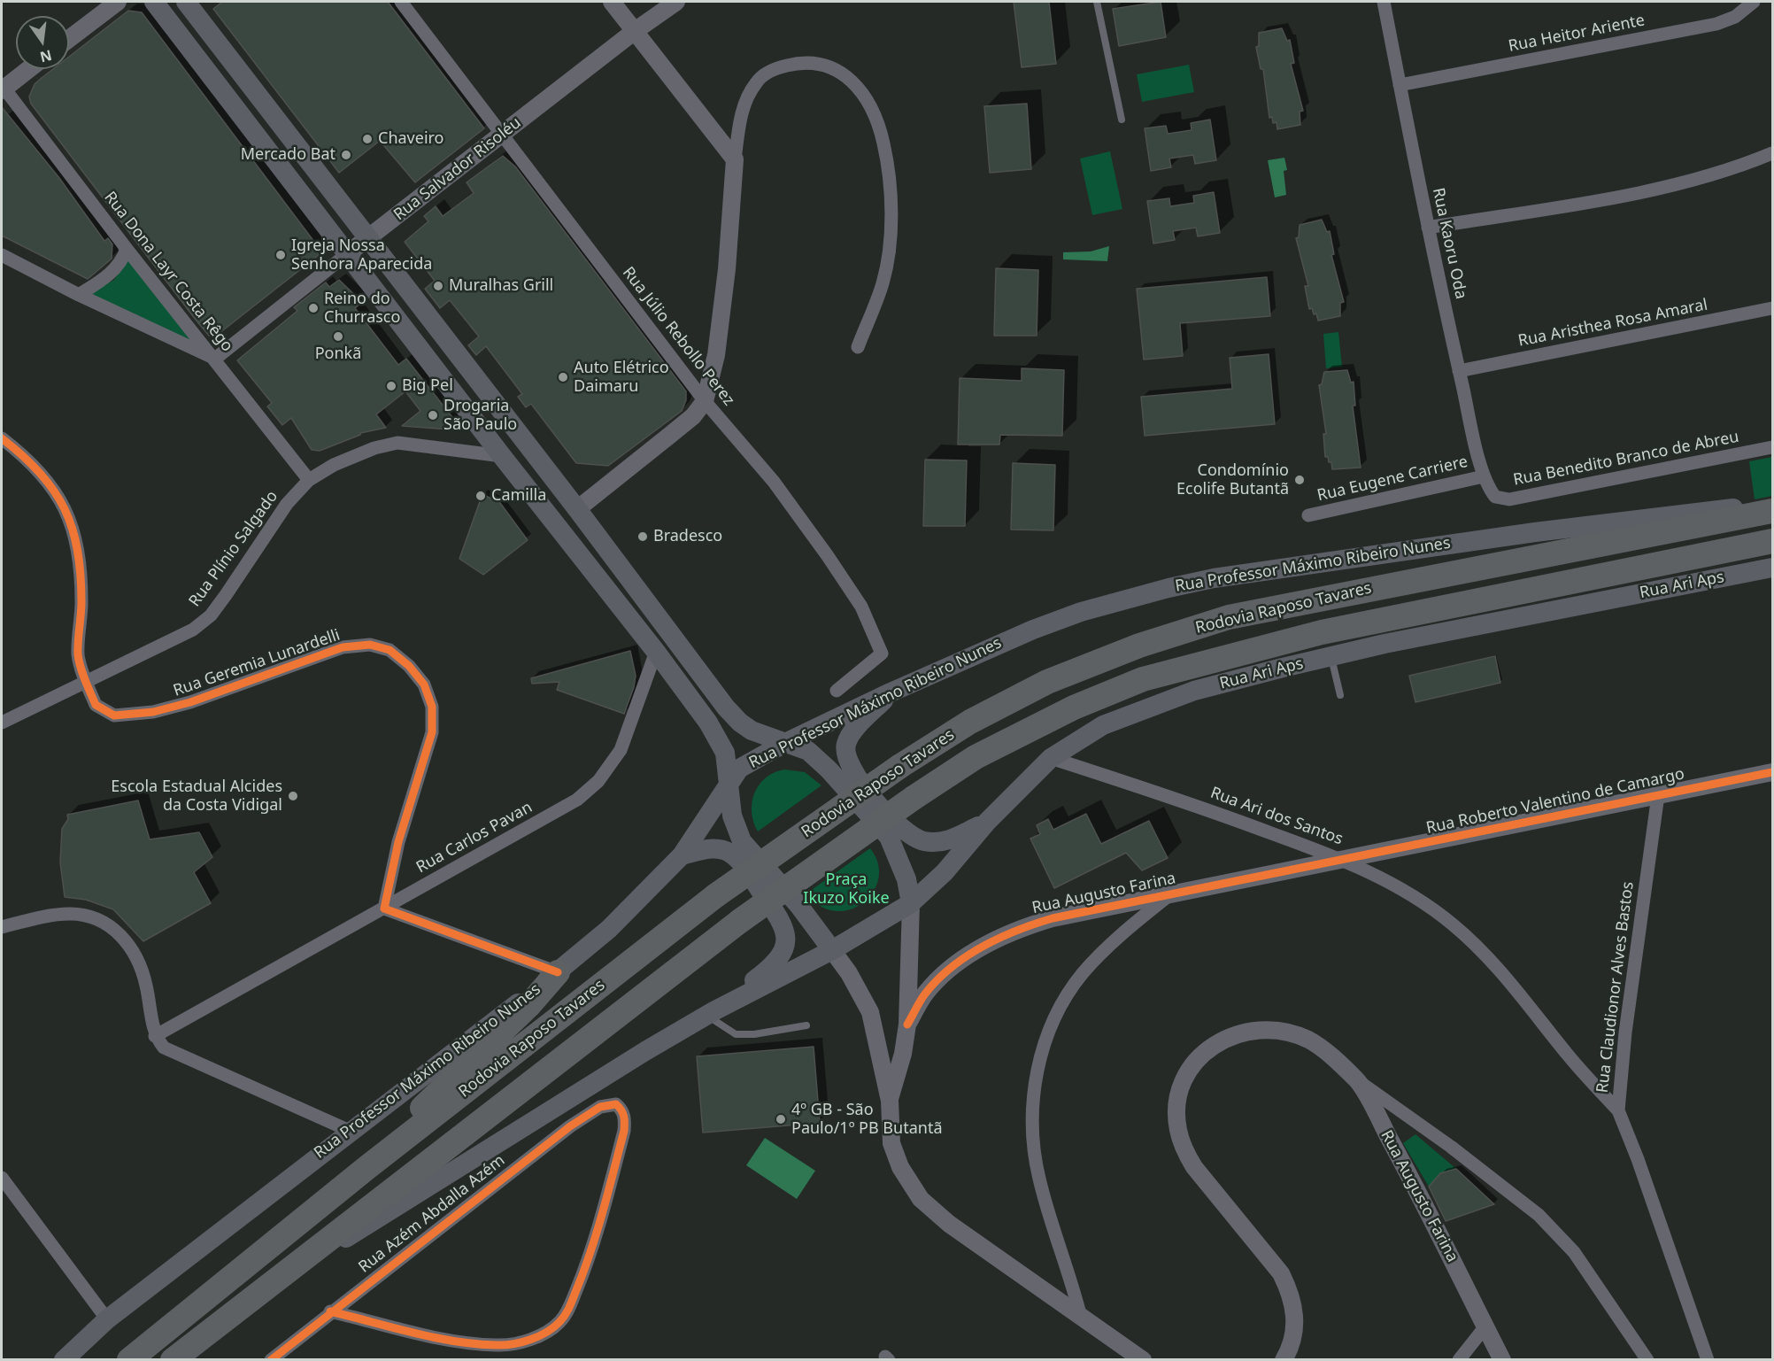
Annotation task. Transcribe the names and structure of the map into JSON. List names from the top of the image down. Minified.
{"streets":{"highway":["Rodovia Raposo Tavares"],"main road":["Rua Professor Máximo Ribeiro Nunes","Rua Ari Aps","Rua Azém Abdalla Azém"],"street":["Rua Heitor Ariente","Rua Salvador Risoléu","Rua Kaoru Oda","Rua Dona Layr Costa Rêgo","Rua Aristhea Rosa Amaral","Rua Júlio Rebollo Perez","Rua Benedito Branco de Abreu","Rua Eugene Carriere","Rua Plínio Salgado","Rua Geremia Lunardelli","Rua Roberto Valentino de Camargo","Rua Ari dos Santos","Rua Carlos Pavan","Rua Augusto Farina","Rua Claudionor Alves Bastos"]},"crossings":[["Rua Heitor Ariente","Rua Kaoru Oda"],["Rua Salvador Risoléu","Rua Dona Layr Costa Rêgo"],["Rua Salvador Risoléu","Rua Júlio Rebollo Perez"],["Rua Kaoru Oda","Rua Aristhea Rosa Amaral"],["Rua Kaoru Oda","Rua Benedito Branco de Abreu"],["Rua Kaoru Oda","Rua Eugene Carriere"],["Rua Dona Layr Costa Rêgo","Rua Plínio Salgado"],["Rua Plínio Salgado","Rua Geremia Lunardelli"],["Rua Ari Aps","Rua Ari dos Santos"],["Rua Ari Aps","Rua Augusto Farina"],["Rua Ari Aps","Rua Azém Abdalla Azém"],["Rodovia Raposo Tavares","Rua Azém Abdalla Azém"],["Rua Geremia Lunardelli","Rua Carlos Pavan"],["Rua Roberto Valentino de Camargo","Rua Ari dos Santos"],["Rua Roberto Valentino de Camargo","Rua Augusto Farina"],["Rua Roberto Valentino de Camargo","Rua Claudionor Alves Bastos"],["Rua Ari dos Santos","Rua Augusto Farina"],["Rua Ari dos Santos","Rua Claudionor Alves Bastos"],["Rua Augusto Farina","Rua Azém Abdalla Azém"]],"parks":["Praça Ikuzo Koike"],"places":["Chaveiro","Mercado Bat","Igreja Nossa Senhora Aparecida","Muralhas Grill","Reino do Churrasco","Ponkã","Auto Elétrico Daimaru","Big Pel","Drogaria São Paulo","Condomínio Ecolife Butantã","Camilla","Bradesco","Escola Estadual Alcides da Costa Vidigal","4º GB - São Paulo/1º PB Butantã"],"north":"bottom"}
